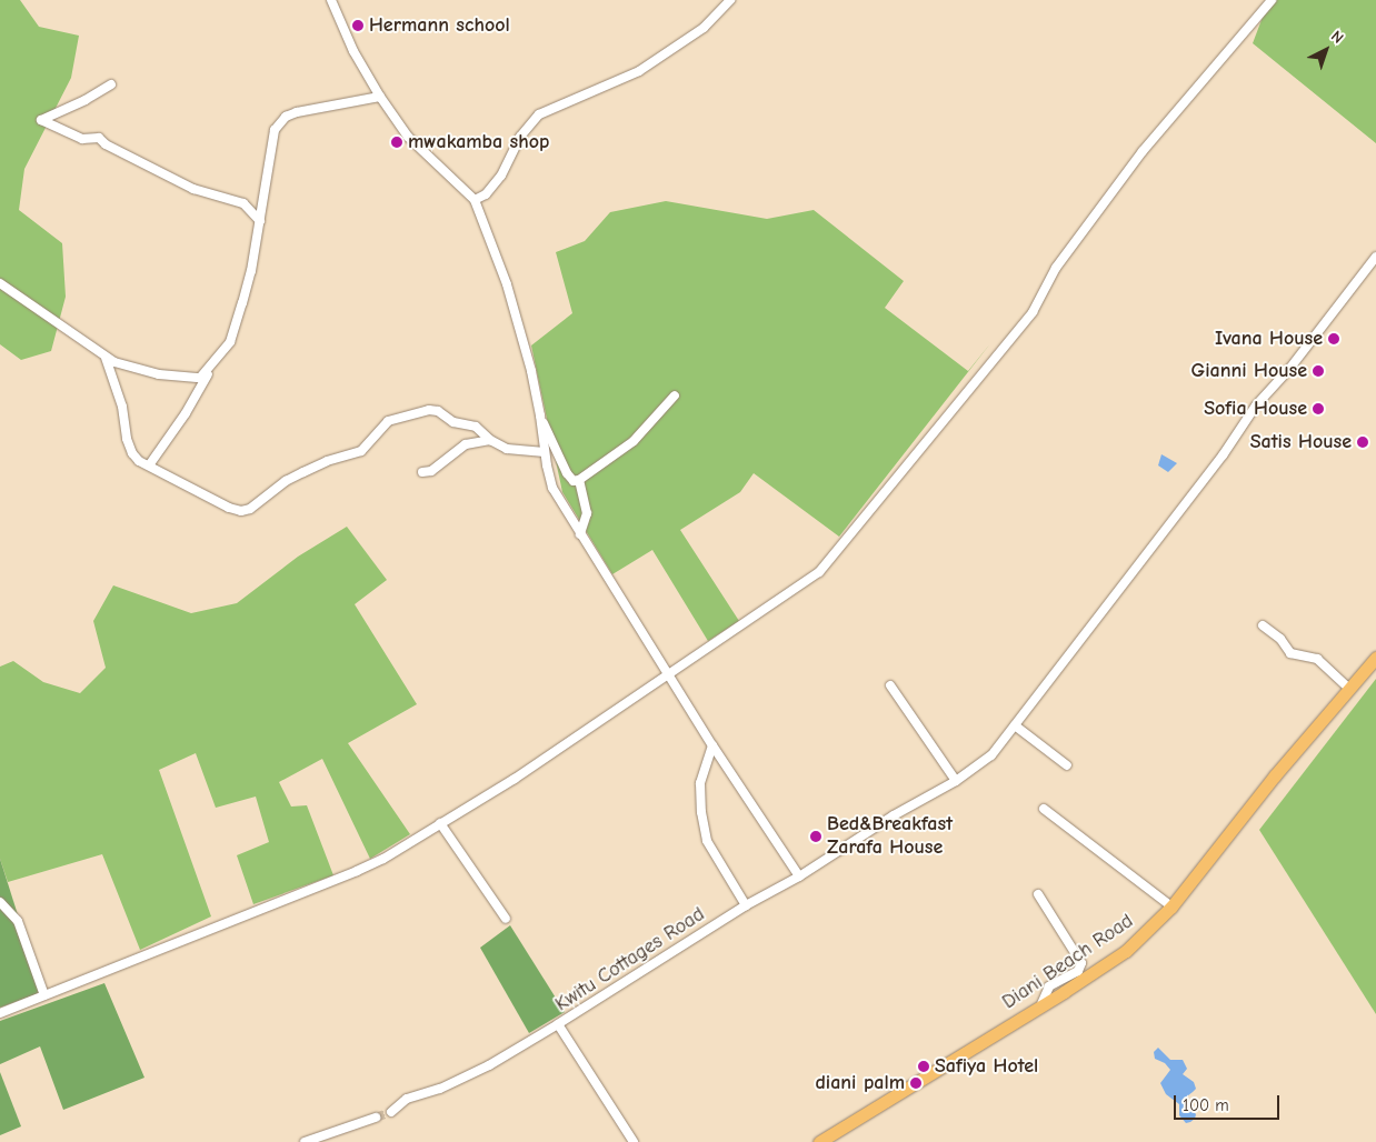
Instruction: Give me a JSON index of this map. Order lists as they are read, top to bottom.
{
  "streets": {
    "main road": ["Diani Beach Road"],
    "street": ["Kwitu Cottages Road"]
  },
  "places": [
    "Hermann school",
    "mwakamba shop",
    "Ivana House",
    "Gianni House",
    "Sofia House",
    "Satis House",
    "Bed&Breakfast Zarafa House",
    "Safiya Hotel",
    "diani palm"
  ],
  "scale_bar": "100 m",
  "north": "top right"
}
